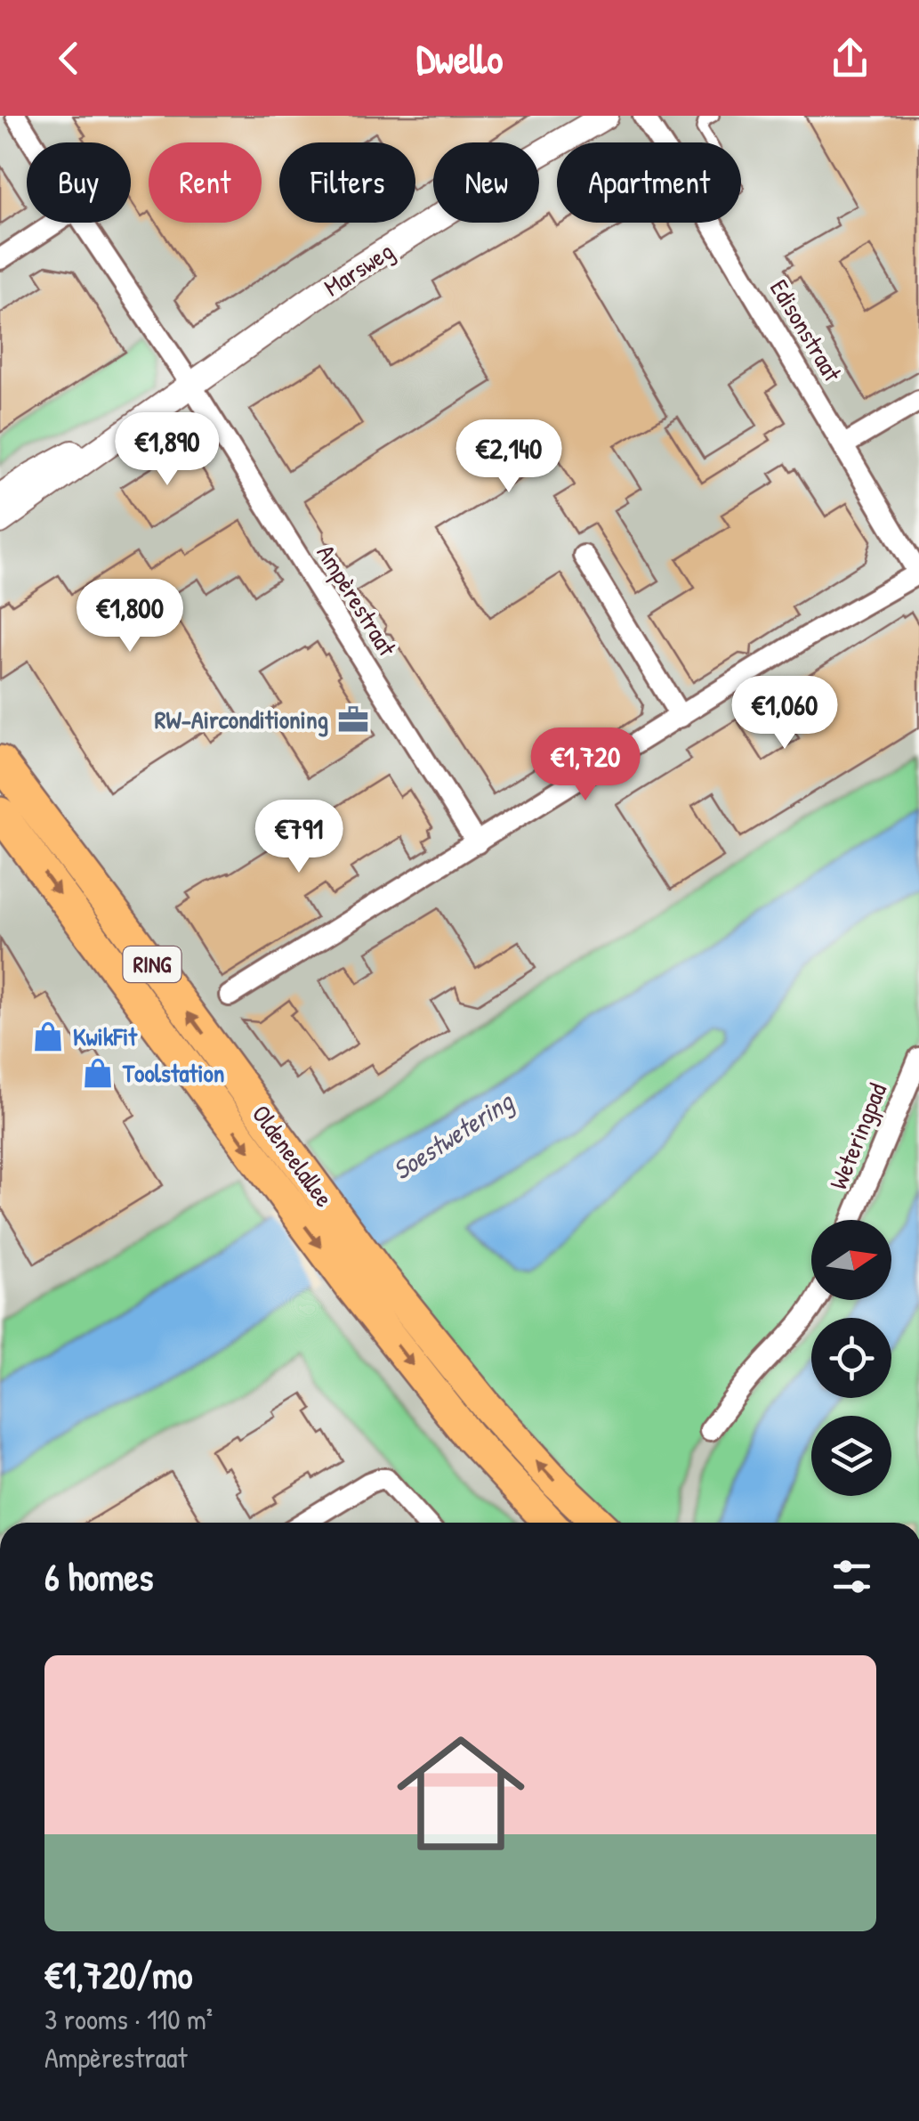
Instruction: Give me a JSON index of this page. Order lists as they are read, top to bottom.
{
  "streets": {
    "main road": ["RING", "Oldeneelallee"],
    "street": [
      "Marsweg",
      "Edisonstraat",
      "Ampèrestraat",
      "Weteringpad"
    ]
  },
  "crossings": [
    ["Marsweg", "Ampèrestraat"]
  ],
  "water": ["Soestwetering"],
  "places": {
    "office": ["RW-Airconditioning"],
    "shop": ["KwikFit", "Toolstation"]
  },
  "north": "right",
  "page": {
    "header": "Dwello",
    "chip": [
      "Buy",
      "Rent",
      "Filters",
      "New",
      "Apartment"
    ],
    "price": [
      "€1,890",
      "€2,140",
      "€1,800",
      "€1,060",
      "€1,720",
      "€791"
    ],
    "heading": "6 homes",
    "list": [
      {
        "name": "€1,720/mo",
        "note": "3 rooms · 110 m² · Ampèrestraat"
      }
    ]
  }
}
